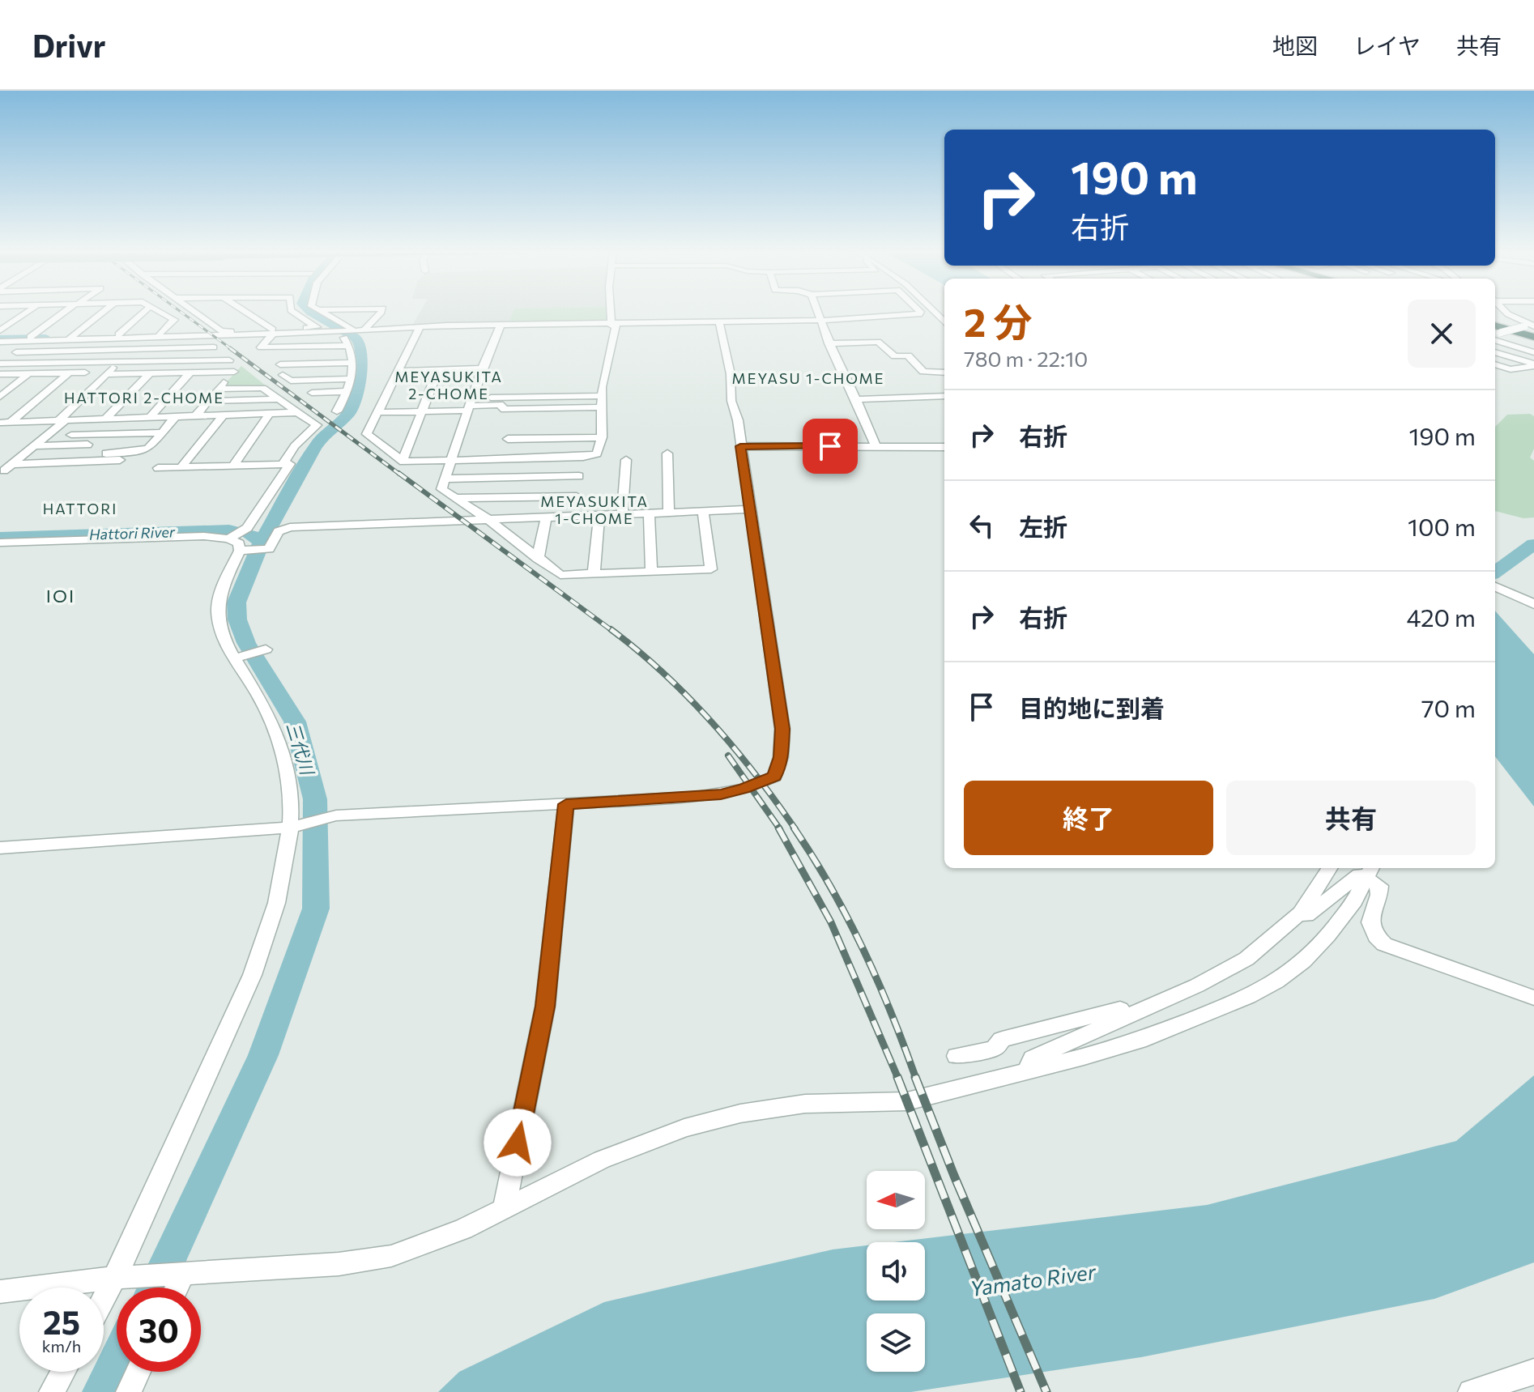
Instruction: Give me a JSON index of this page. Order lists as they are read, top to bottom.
{
  "districts": [
    "MEYASUKITA 2-CHOME",
    "MEYASU 1-CHOME",
    "HATTORI 2-CHOME",
    "MEYASUKITA 1-CHOME",
    "HATTORI",
    "IOI"
  ],
  "water": ["Hattori River", "三代川", "Yamato River"],
  "north": "left",
  "page": {
    "header": "Drivr",
    "nav": ["地図", "レイヤ", "共有"],
    "turn": ["190 m", "右折"],
    "heading": ["2 分", "780 m · 22:10"],
    "list": [
      {
        "name": "右折",
        "value": "190 m"
      },
      {
        "name": "左折",
        "value": "100 m"
      },
      {
        "name": "右折",
        "value": "420 m"
      },
      {
        "name": "目的地に到着",
        "value": "70 m"
      }
    ],
    "buttons": ["終了", "共有"],
    "speed": "25 km/h",
    "limit": "30"
  }
}
